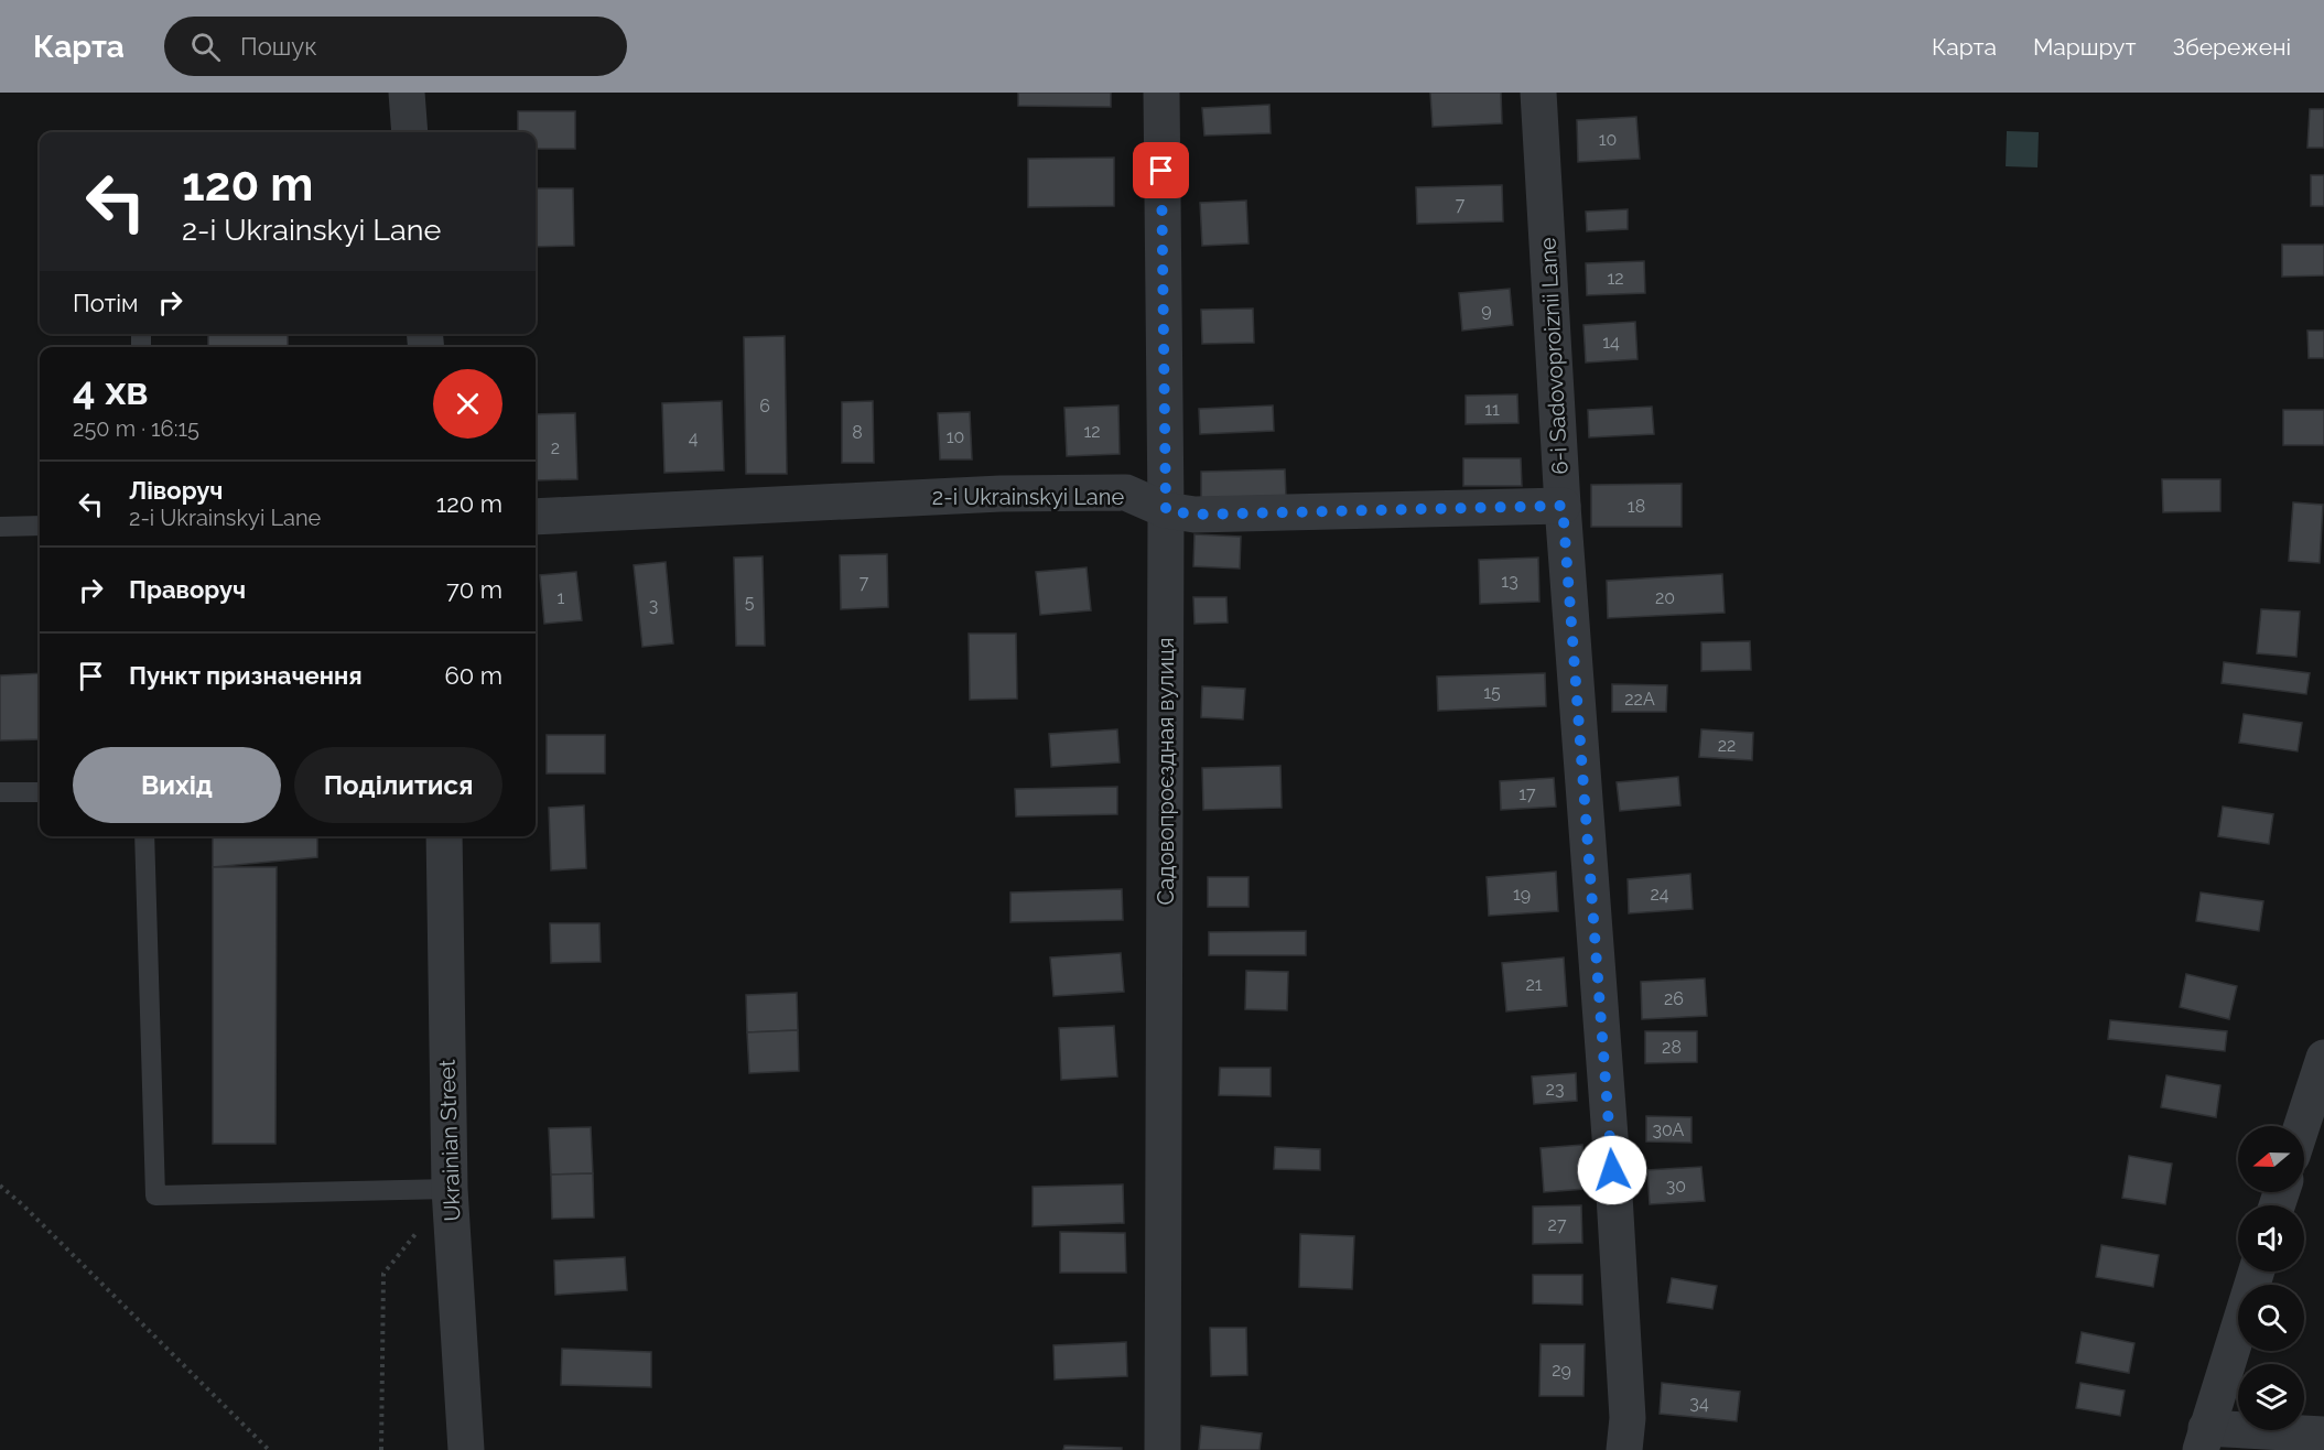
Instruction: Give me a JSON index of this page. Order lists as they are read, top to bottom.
{
  "streets": {
    "street": [
      "6-i Sadovoproiznii Lane",
      "2-i Ukrainskyi Lane",
      "Садовопроєздная вулиця",
      "Ukrainian Street"
    ]
  },
  "crossings": [
    ["6-i Sadovoproiznii Lane", "2-i Ukrainskyi Lane"],
    ["2-i Ukrainskyi Lane", "Садовопроєздная вулиця"]
  ],
  "house_numbers": [
    "10",
    "7",
    "12",
    "9",
    "14",
    "6",
    "11",
    "12",
    "8",
    "10",
    "4",
    "2",
    "18",
    "13",
    "7",
    "1",
    "20",
    "5",
    "3",
    "15",
    "22А",
    "22",
    "17",
    "19",
    "24",
    "21",
    "26",
    "28",
    "23",
    "30А",
    "30",
    "27",
    "29",
    "34"
  ],
  "north": "left",
  "page": {
    "header": "Карта",
    "search": "Пошук",
    "nav": ["Карта", "Маршрут", "Збережені"],
    "turn": ["120 m", "2-i Ukrainskyi Lane"],
    "then": "Потім",
    "heading": ["4 хв", "250 m · 16:15"],
    "list": [
      {
        "name": "Ліворуч",
        "note": "2-i Ukrainskyi Lane",
        "value": "120 m"
      },
      {
        "name": "Праворуч",
        "value": "70 m"
      },
      {
        "name": "Пункт призначення",
        "value": "60 m"
      }
    ],
    "buttons": ["Вихід", "Поділитися"]
  }
}
